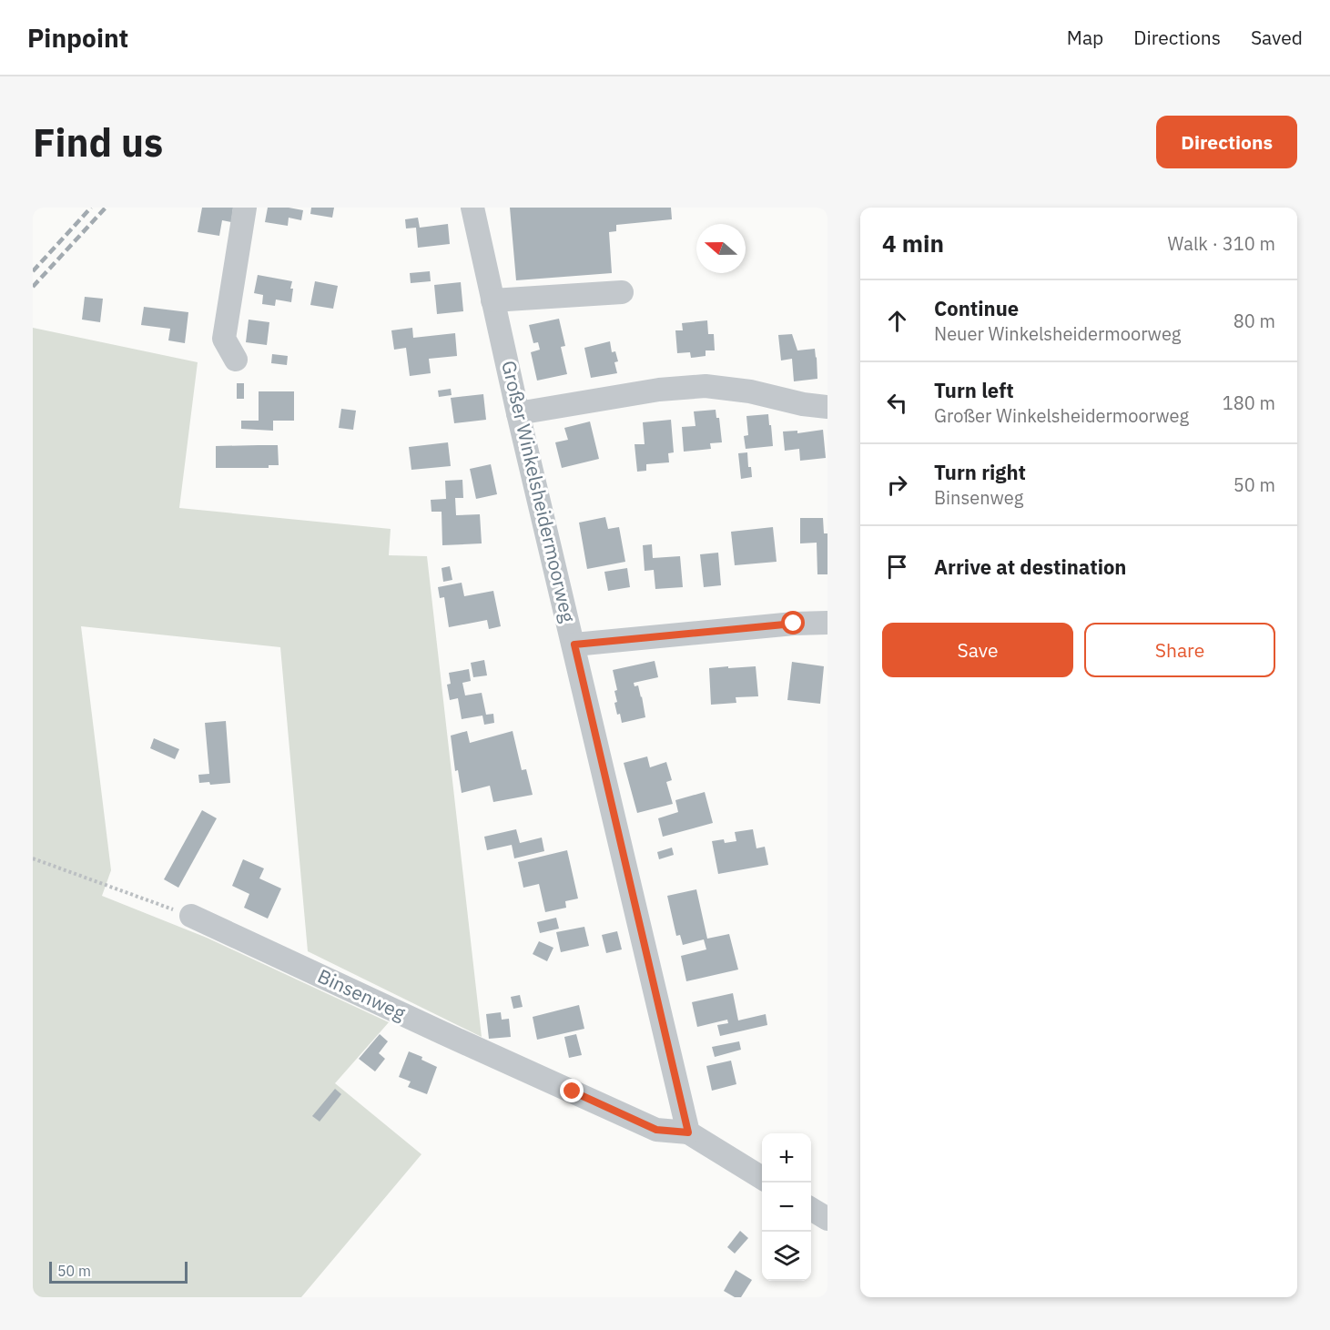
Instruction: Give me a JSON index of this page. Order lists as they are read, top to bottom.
{
  "streets": {
    "street": ["Großer Winkelsheidermoorweg", "Binsenweg"]
  },
  "crossings": [
    ["Großer Winkelsheidermoorweg", "Binsenweg"]
  ],
  "scale_bar": "50 m",
  "north": "left",
  "page": {
    "header": "Pinpoint",
    "nav": ["Map", "Directions", "Saved"],
    "buttons": [
      "Directions",
      ["Save", "Share"]
    ],
    "title": "Find us",
    "heading": ["4 min", "Walk · 310 m"],
    "list": [
      ["Continue", "Neuer Winkelsheidermoorweg", "80 m"],
      ["Turn left", "Großer Winkelsheidermoorweg", "180 m"],
      ["Turn right", "Binsenweg", "50 m"],
      "Arrive at destination"
    ],
    "map_buttons": ["+", "−"],
    "scale": "50 m"
  }
}
